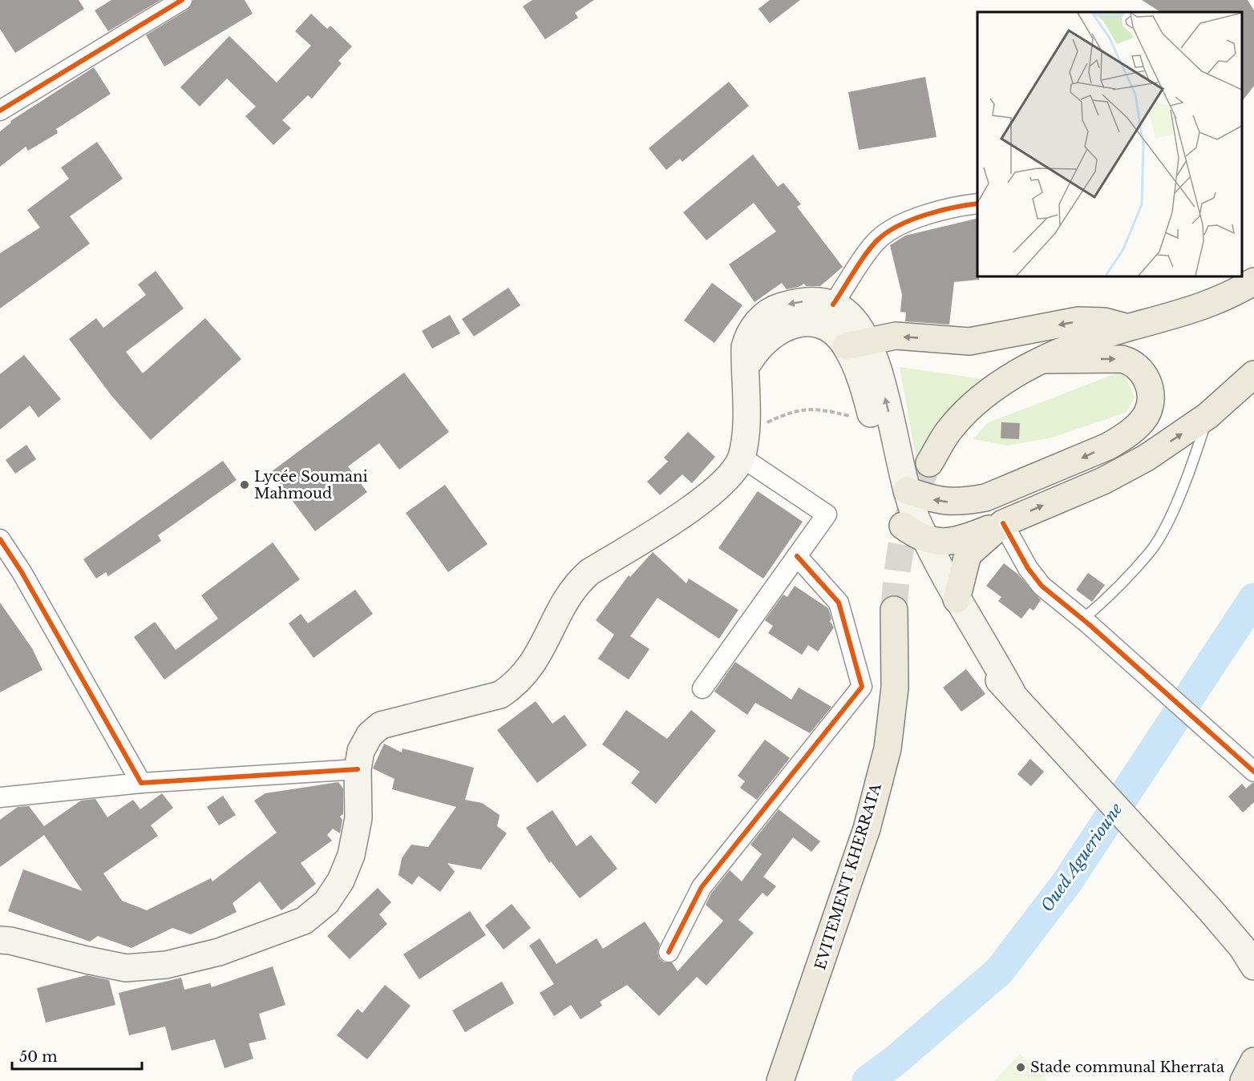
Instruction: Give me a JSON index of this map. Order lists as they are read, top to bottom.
{
  "streets": {
    "main road": ["EVITEMENT KHERRATA"]
  },
  "water": ["Oued Aguerioune"],
  "places": ["Lycée Soumani Mahmoud", "Stade communal Kherrata"],
  "scale_bar": "50 m"
}
